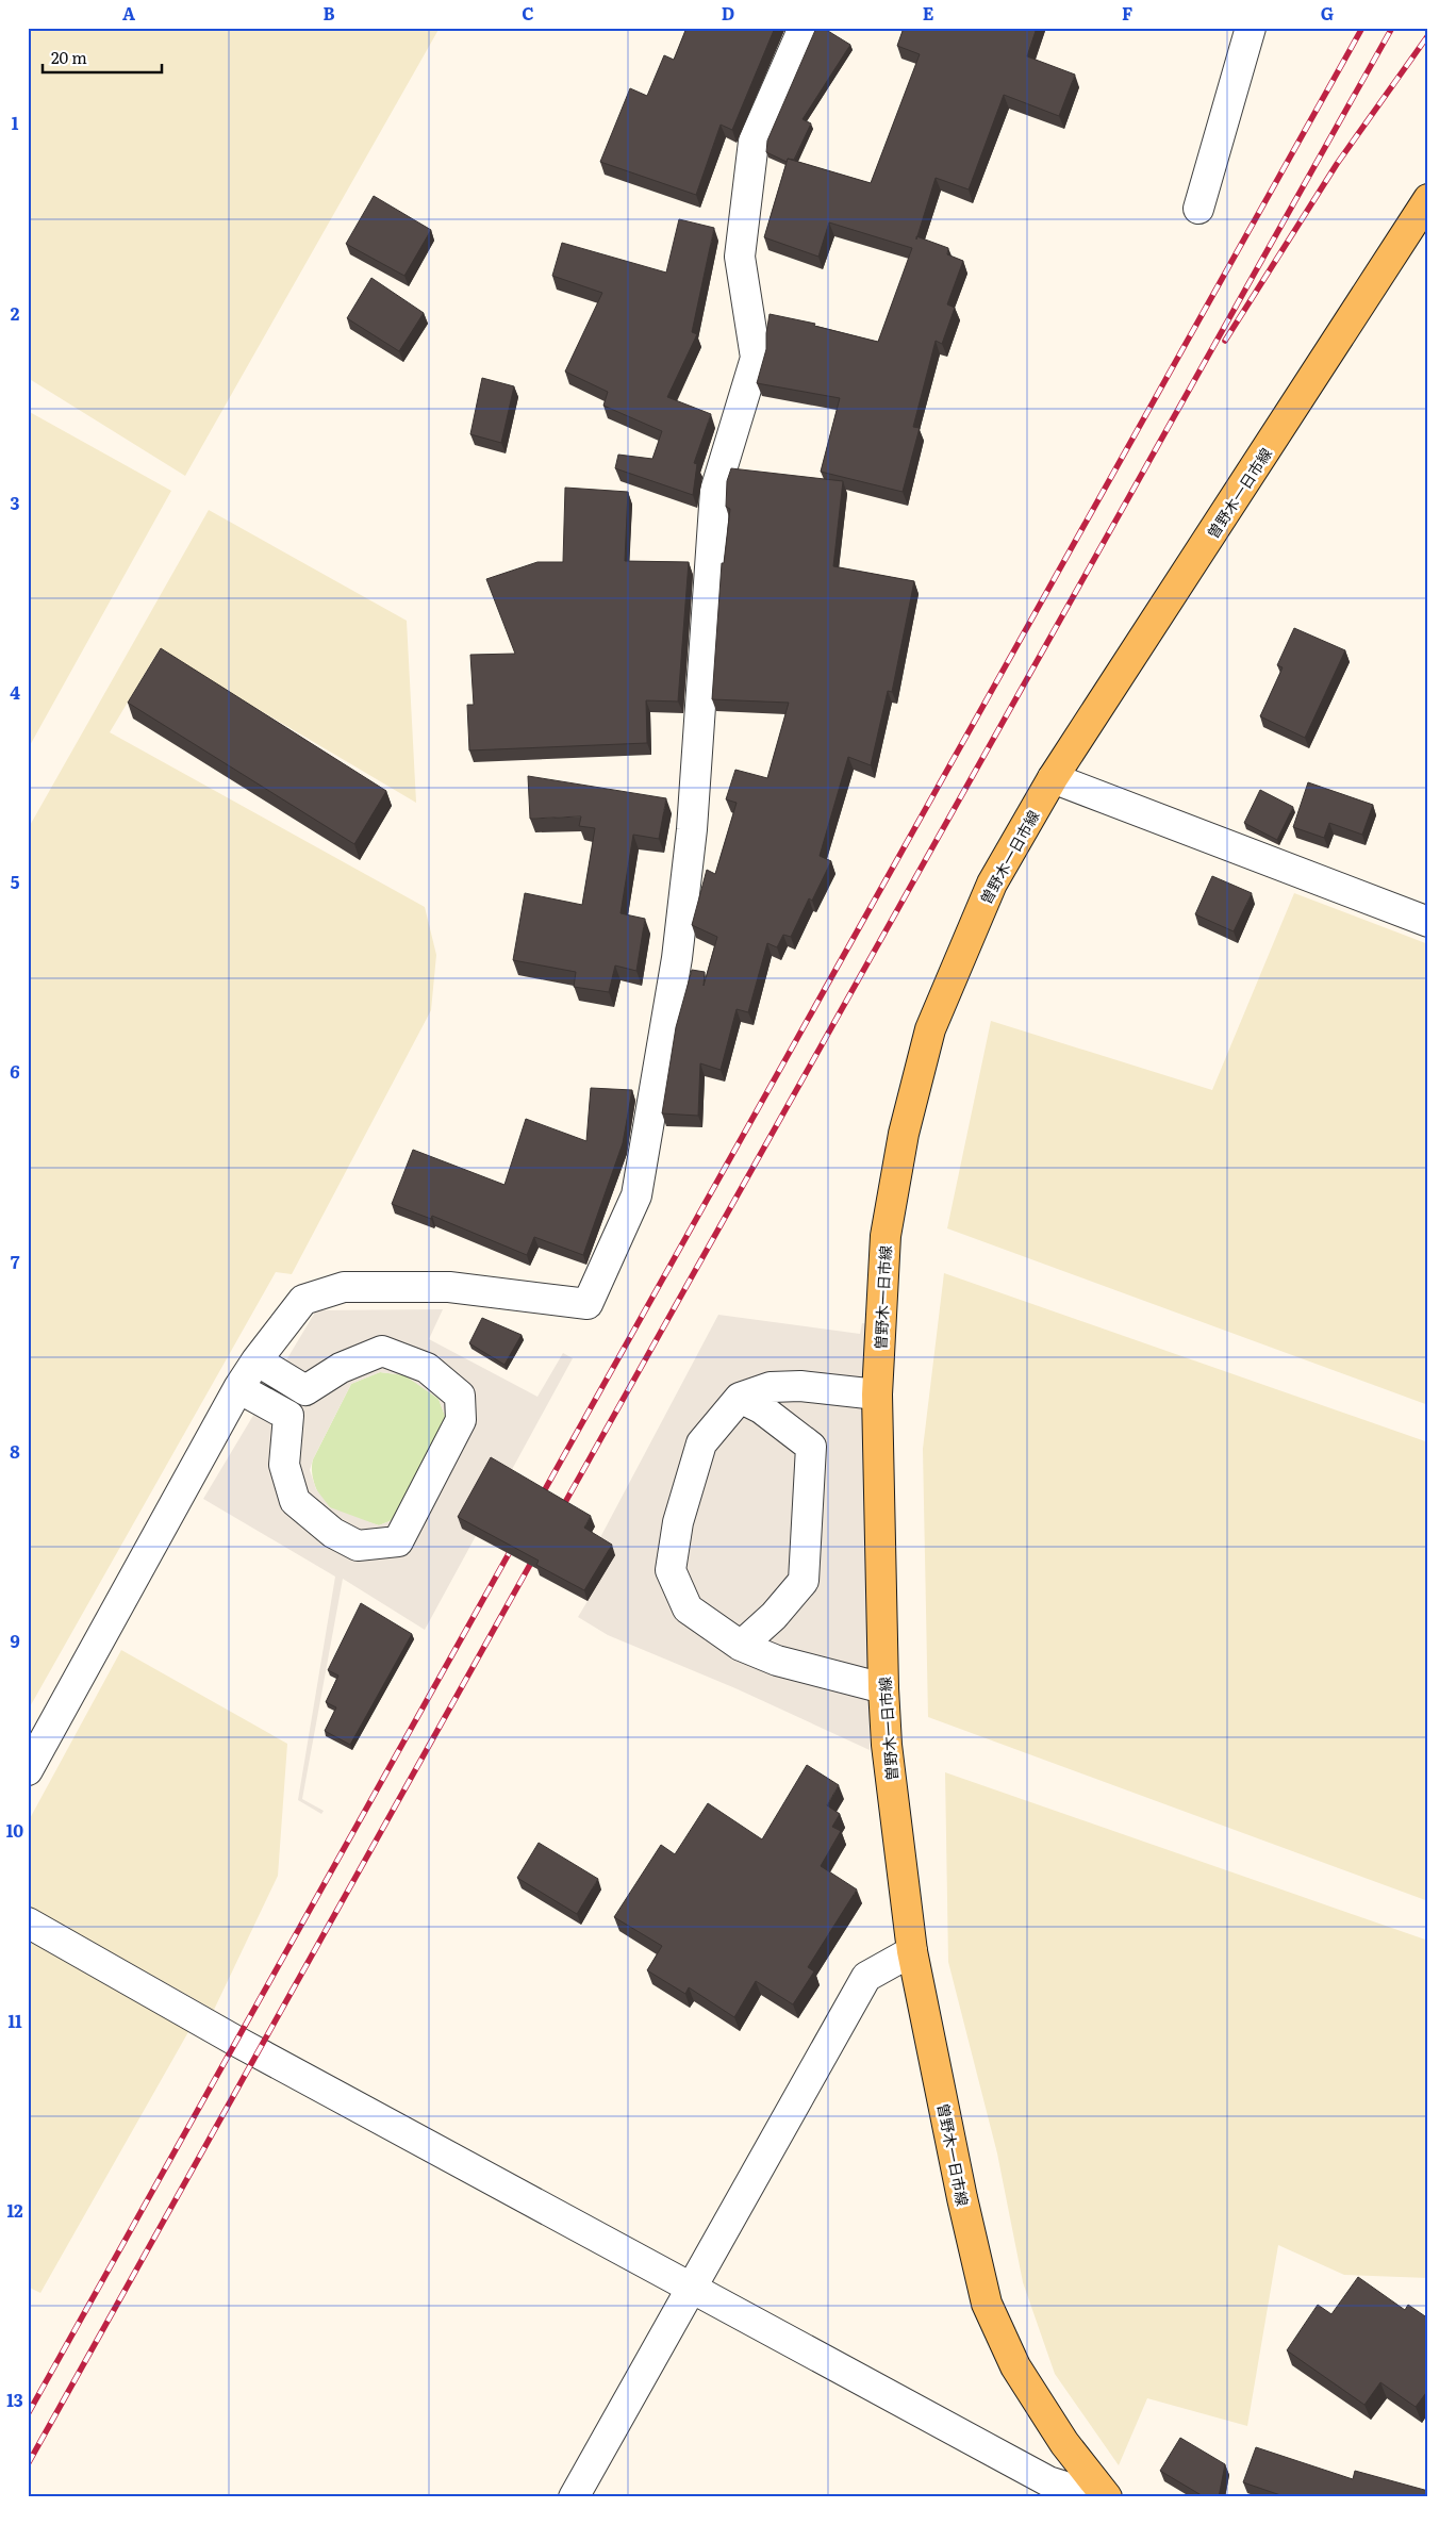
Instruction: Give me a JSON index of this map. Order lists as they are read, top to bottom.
{
  "streets": {
    "main road": ["曽野木一日市線"]
  },
  "scale_bar": "20 m",
  "grid": {
    "columns": [
      "A",
      "B",
      "C",
      "D",
      "E",
      "F",
      "G"
    ],
    "rows": [
      "1",
      "2",
      "3",
      "4",
      "5",
      "6",
      "7",
      "8",
      "9",
      "10",
      "11",
      "12",
      "13"
    ]
  }
}
